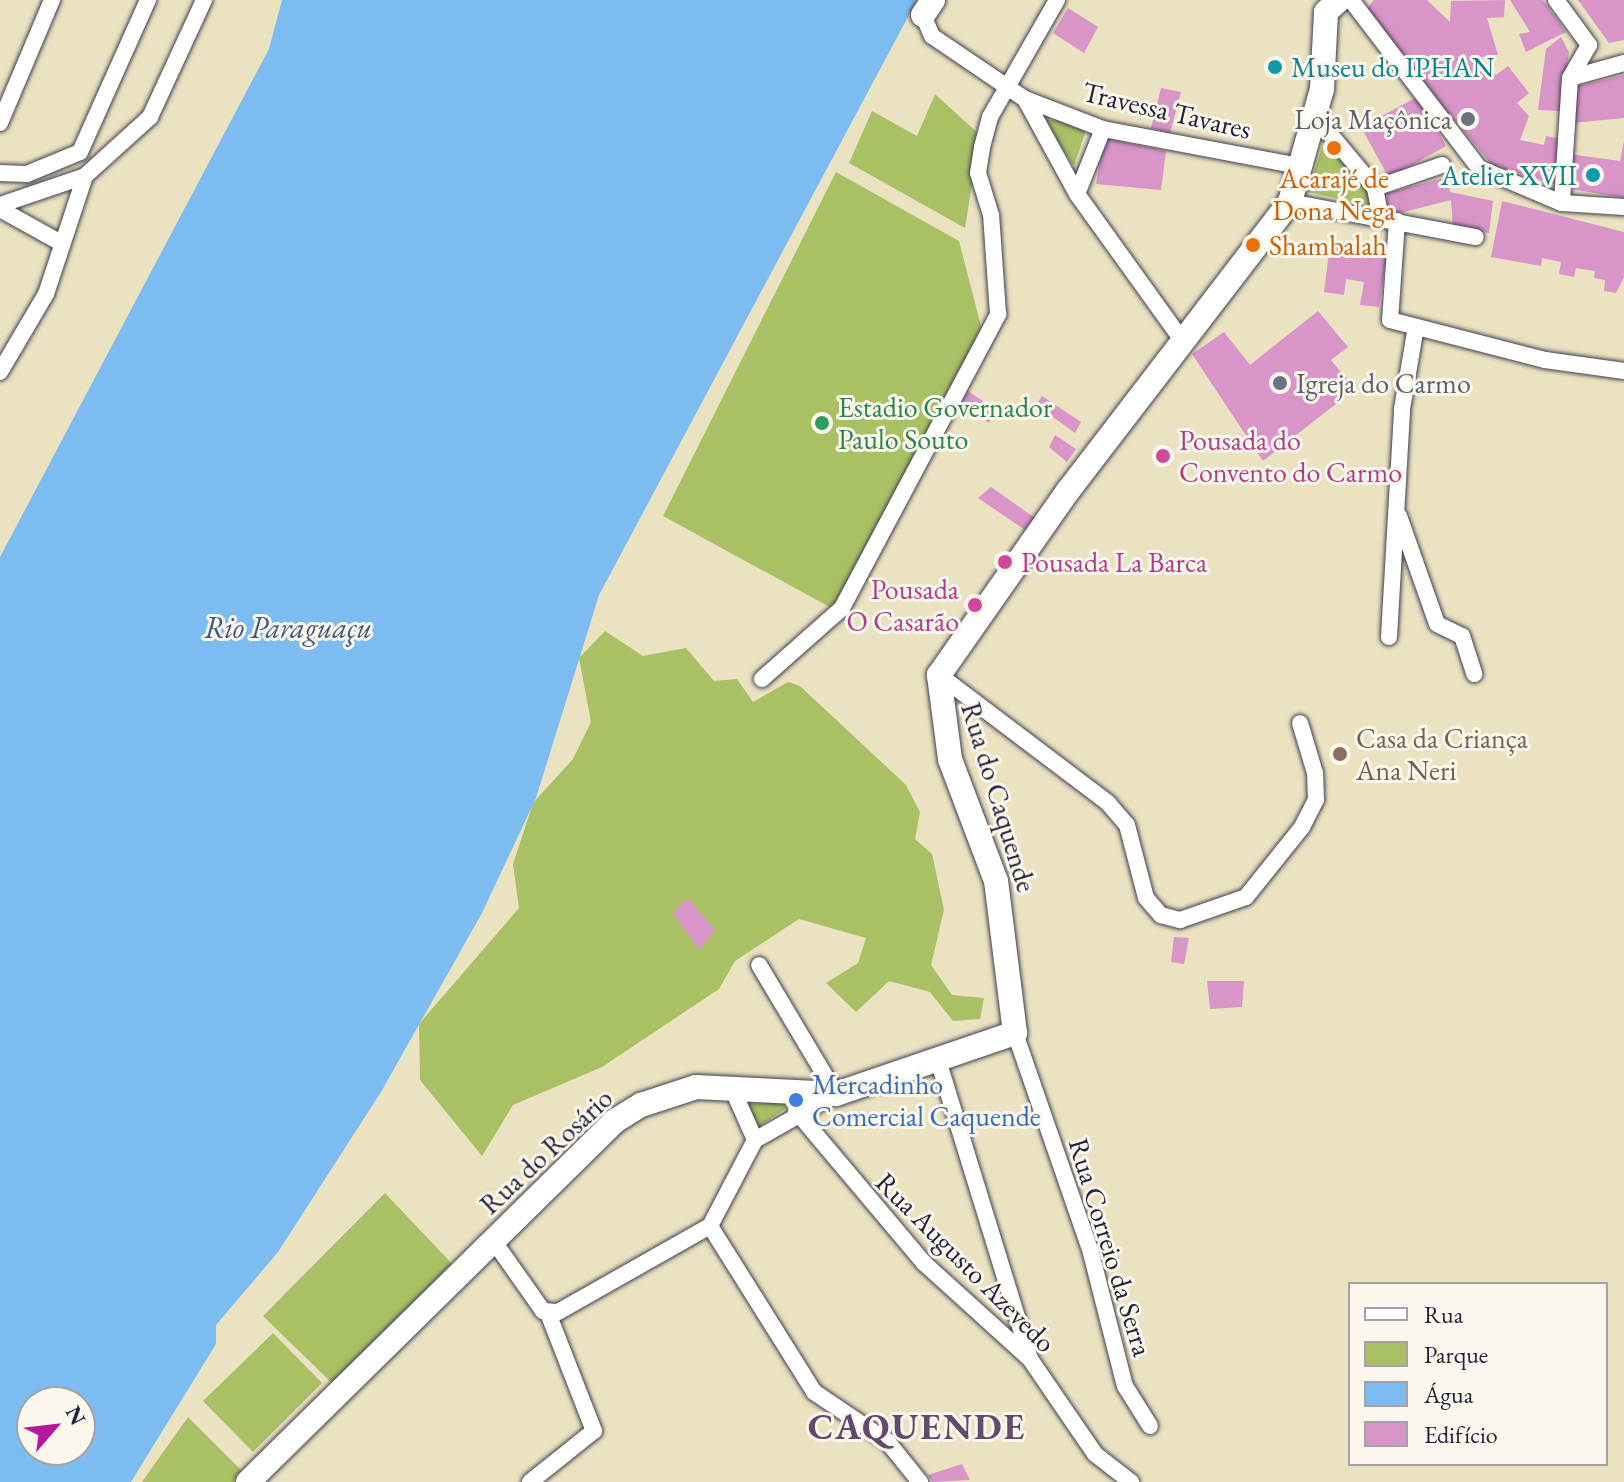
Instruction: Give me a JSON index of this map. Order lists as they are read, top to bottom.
{
  "streets": {
    "street": [
      "Travessa Tavares",
      "Rua do Caquende",
      "Rua do Rosário",
      "Rua Correio da Serra",
      "Rua Augusto Azevedo"
    ]
  },
  "crossings": [
    ["Rua do Caquende", "Rua Correio da Serra"]
  ],
  "districts": ["CAQUENDE"],
  "water": ["Rio Paraguaçu"],
  "places": [
    "Museu do IPHAN",
    "Loja Maçônica",
    "Acarajé de Dona Nega",
    "Atelier XVII",
    "Shambalah",
    "Igreja do Carmo",
    "Estadio Governador Paulo Souto",
    "Pousada do Convento do Carmo",
    "Pousada La Barca",
    "Pousada O Casarão",
    "Casa da Criança Ana Neri",
    "Mercadinho Comercial Caquende"
  ],
  "legend": [
    "Rua",
    "Parque",
    "Água",
    "Edifício"
  ],
  "north": "top right"
}
